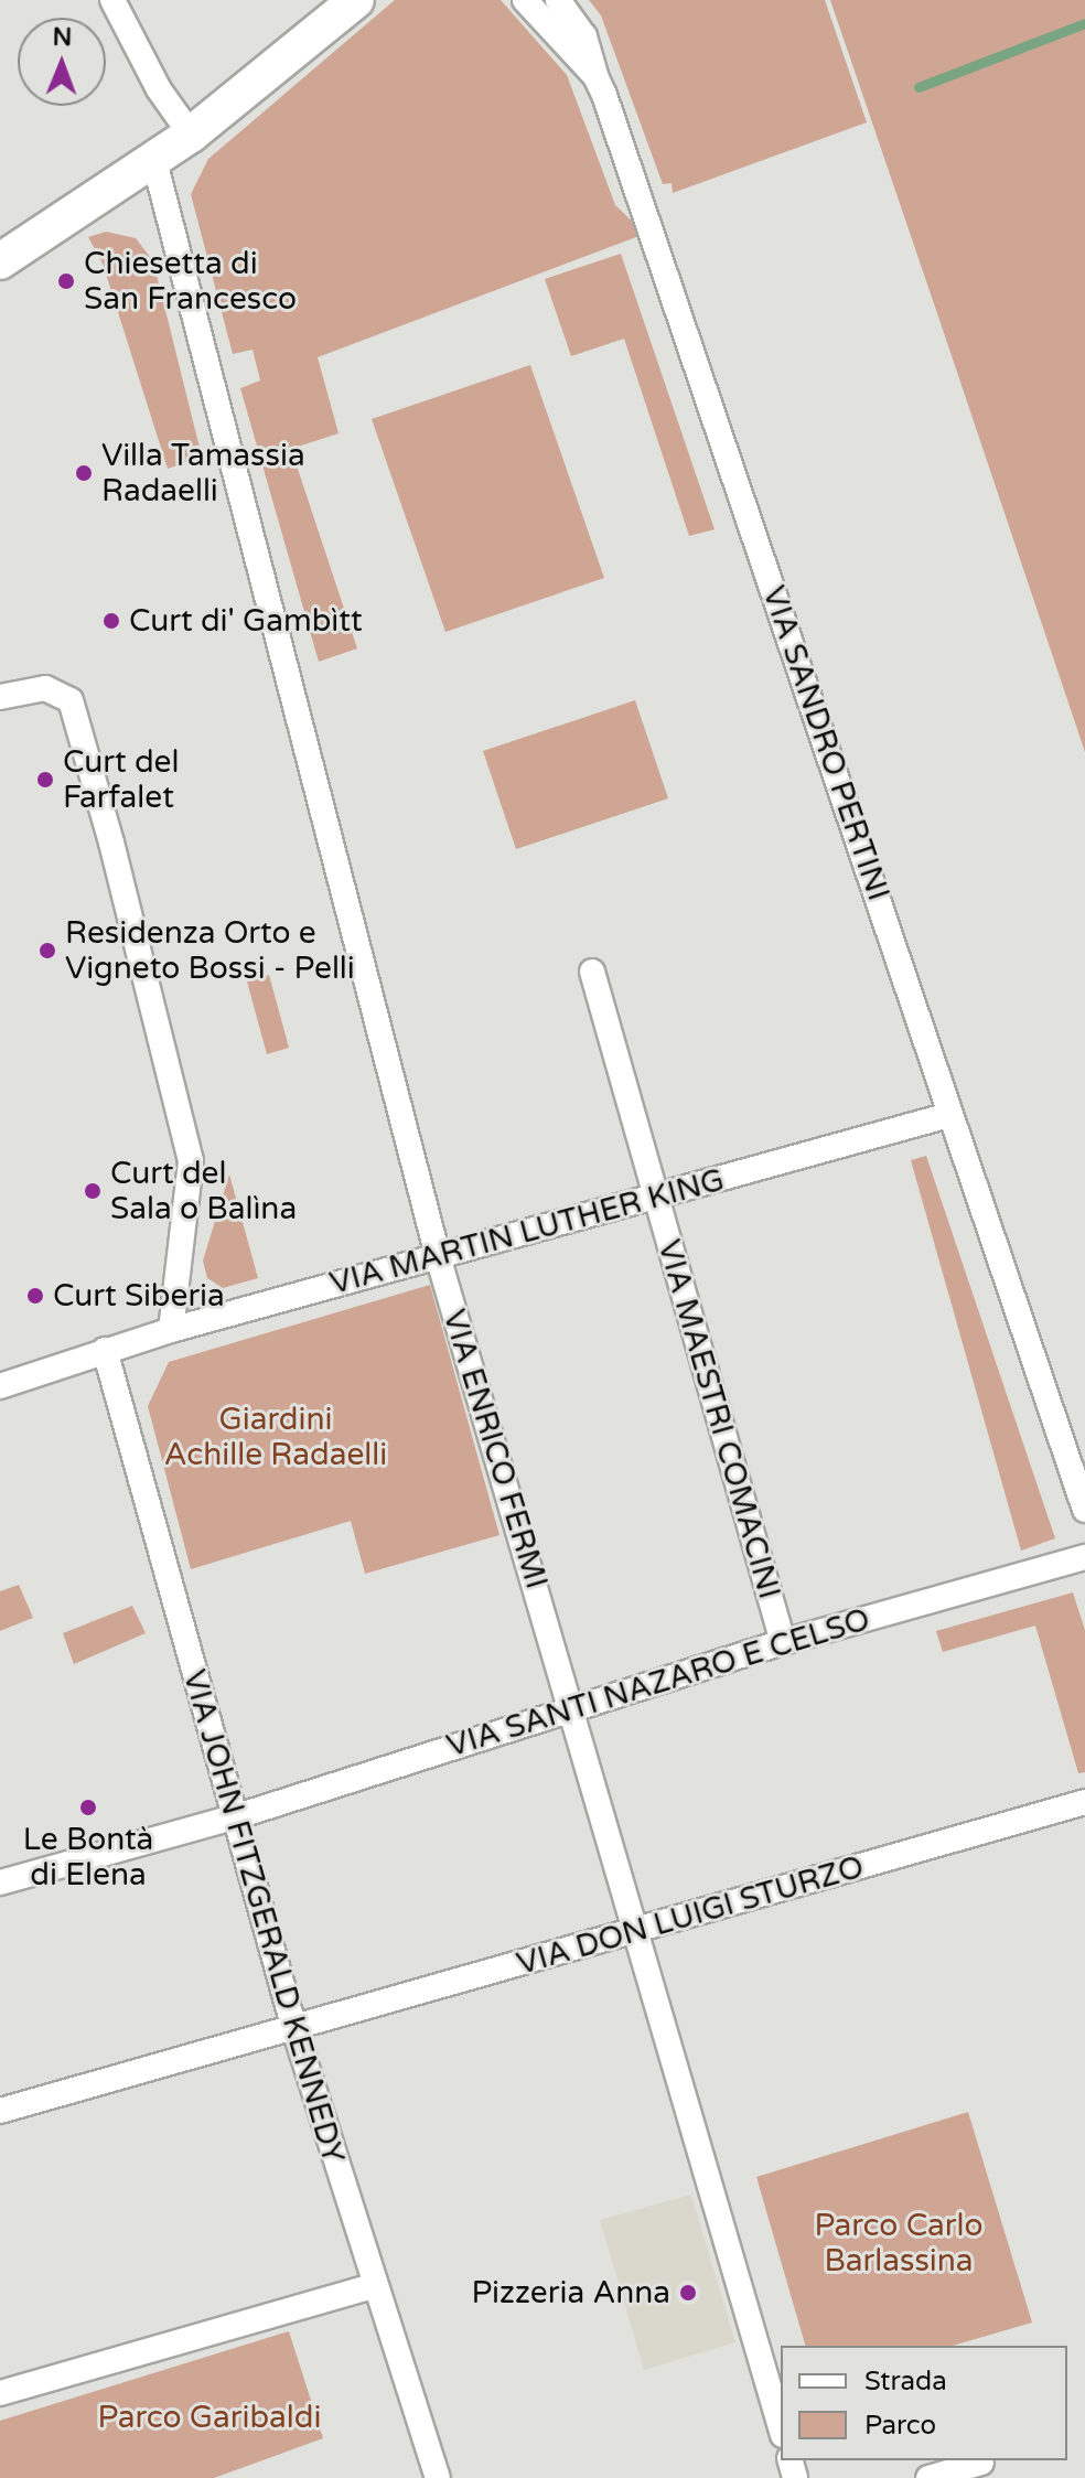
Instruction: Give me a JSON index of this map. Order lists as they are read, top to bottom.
{
  "streets": {
    "street": [
      "VIA SANDRO PERTINI",
      "VIA MARTIN LUTHER KING",
      "VIA MAESTRI COMACINI",
      "VIA ENRICO FERMI",
      "VIA SANTI NAZARO E CELSO",
      "VIA DON LUIGI STURZO",
      "VIA JOHN FITZGERALD KENNEDY"
    ]
  },
  "crossings": [
    ["VIA SANDRO PERTINI", "VIA MARTIN LUTHER KING"],
    ["VIA MARTIN LUTHER KING", "VIA MAESTRI COMACINI"],
    ["VIA MARTIN LUTHER KING", "VIA ENRICO FERMI"],
    ["VIA MARTIN LUTHER KING", "VIA JOHN FITZGERALD KENNEDY"],
    ["VIA MAESTRI COMACINI", "VIA SANTI NAZARO E CELSO"],
    ["VIA ENRICO FERMI", "VIA SANTI NAZARO E CELSO"],
    ["VIA ENRICO FERMI", "VIA DON LUIGI STURZO"],
    ["VIA SANTI NAZARO E CELSO", "VIA JOHN FITZGERALD KENNEDY"],
    ["VIA DON LUIGI STURZO", "VIA JOHN FITZGERALD KENNEDY"]
  ],
  "parks": ["Giardini Achille Radaelli", "Parco Carlo Barlassina", "Parco Garibaldi"],
  "places": [
    "Chiesetta di San Francesco",
    "Villa Tamassia Radaelli",
    "Curt di' Gambìtt",
    "Curt del Farfalet",
    "Residenza Orto e Vigneto Bossi - Pelli",
    "Curt del Sala o Balìna",
    "Curt Siberia",
    "Le Bontà di Elena",
    "Pizzeria Anna"
  ],
  "legend": ["Strada", "Parco"],
  "north": "top"
}
